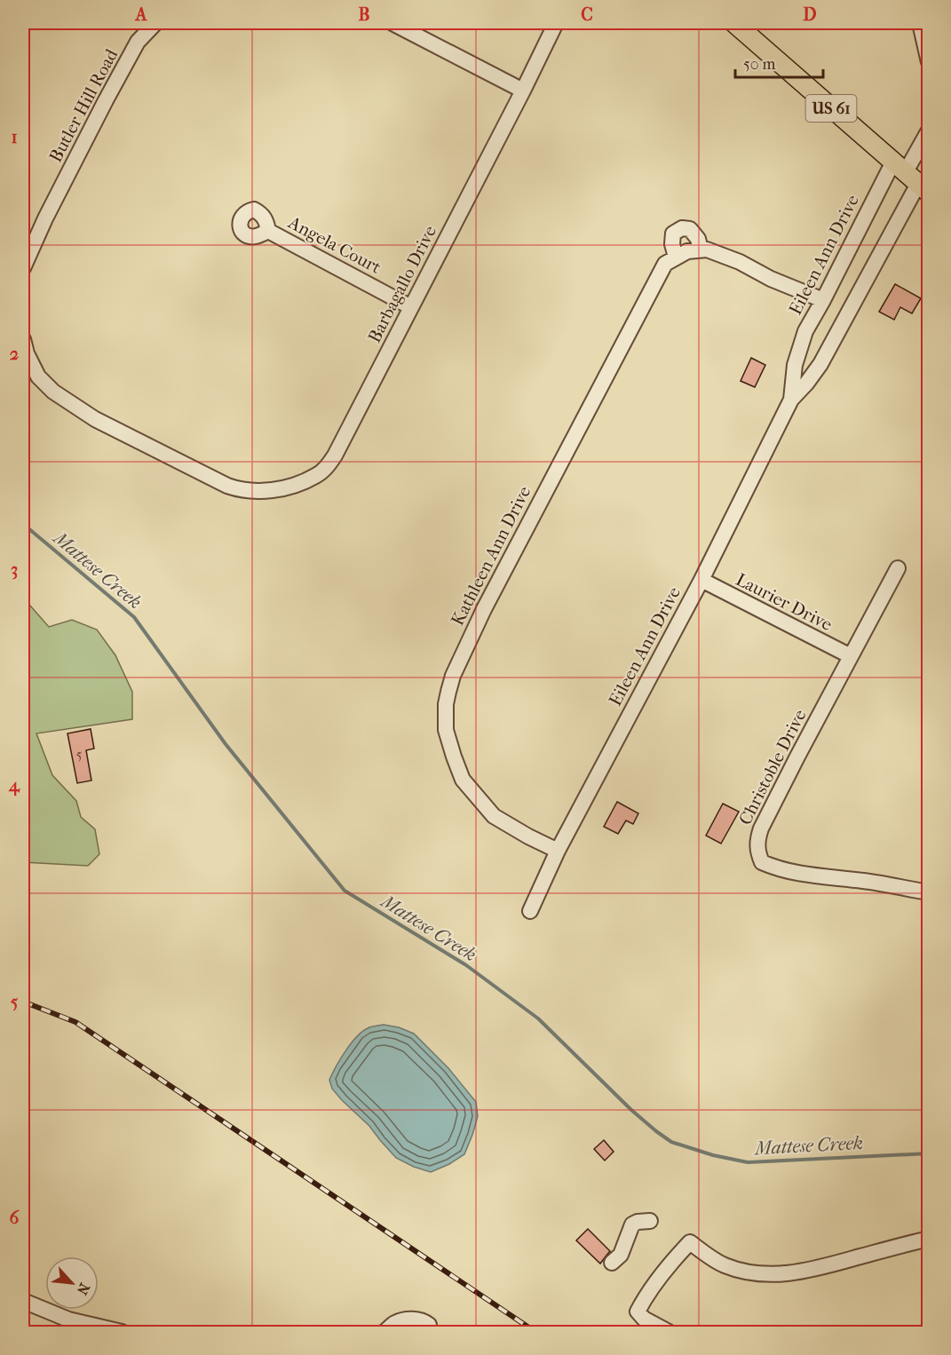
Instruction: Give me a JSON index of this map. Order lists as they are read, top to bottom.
{
  "streets": {
    "main road": ["US 61"],
    "street": [
      "Butler Hill Road",
      "Angela Court",
      "Eileen Ann Drive",
      "Barbagallo Drive",
      "Kathleen Ann Drive",
      "Laurier Drive",
      "Christoble Drive"
    ]
  },
  "crossings": [
    ["US 61", "Eileen Ann Drive"],
    ["Angela Court", "Barbagallo Drive"],
    ["Eileen Ann Drive", "Kathleen Ann Drive"],
    ["Eileen Ann Drive", "Laurier Drive"],
    ["Laurier Drive", "Christoble Drive"]
  ],
  "water": ["Mattese Creek"],
  "house_numbers": ["5"],
  "scale_bar": "50 m",
  "north": "bottom right",
  "grid": {
    "columns": [
      "A",
      "B",
      "C",
      "D"
    ],
    "rows": [
      "1",
      "2",
      "3",
      "4",
      "5",
      "6"
    ]
  }
}
